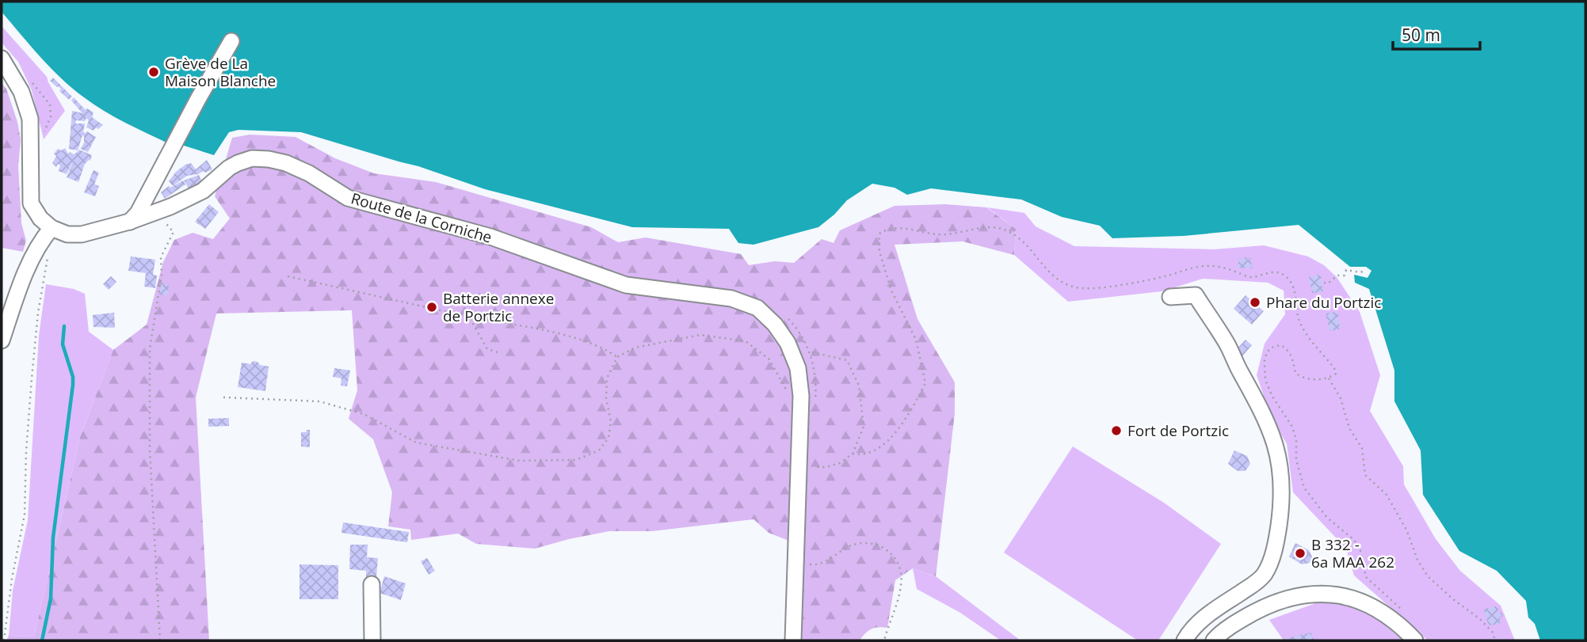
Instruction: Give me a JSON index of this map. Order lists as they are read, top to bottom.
{
  "streets": {
    "street": ["Route de la Corniche"]
  },
  "places": [
    "Grève de La Maison Blanche",
    "Phare du Portzic",
    "Batterie annexe de Portzic",
    "Fort de Portzic",
    "B 332 - 6a MAA 262"
  ],
  "scale_bar": "50 m"
}
